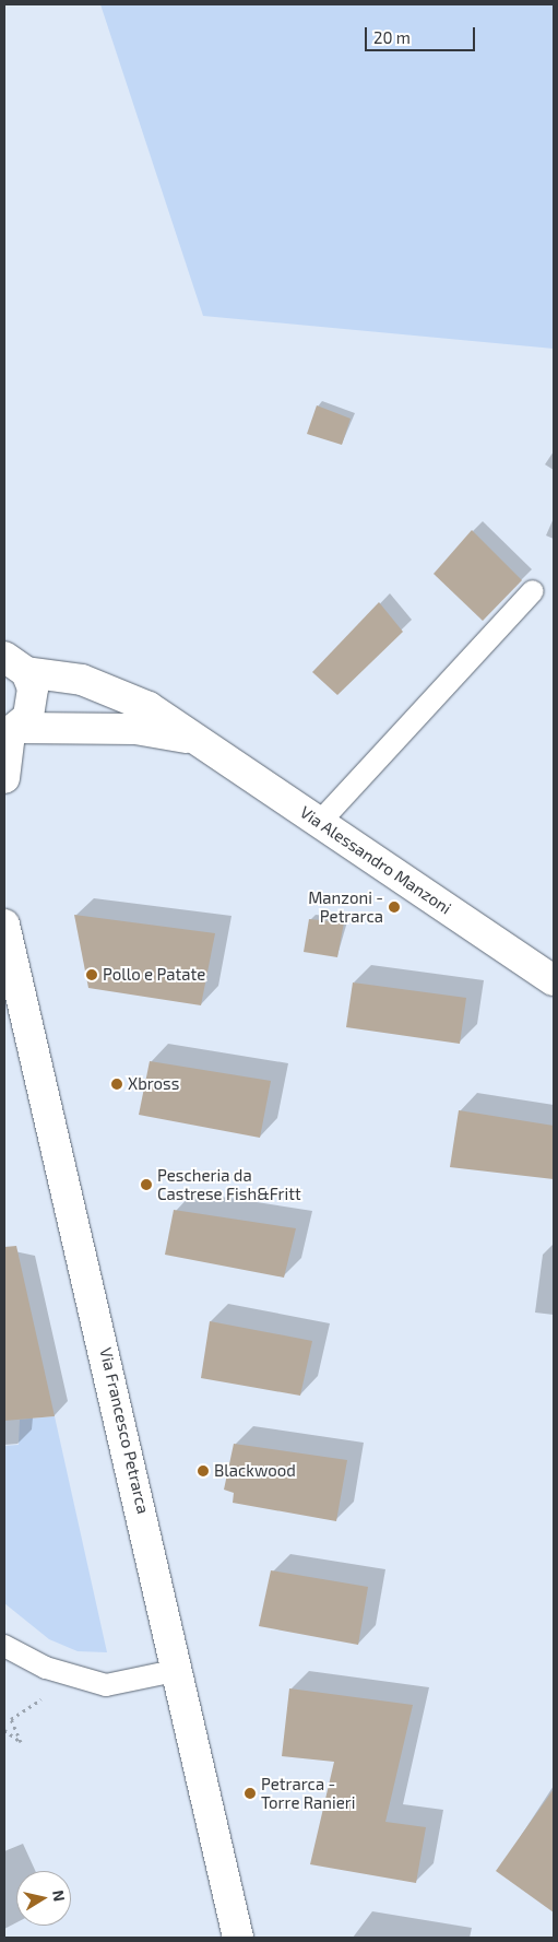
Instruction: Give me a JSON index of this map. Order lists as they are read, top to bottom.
{
  "streets": {
    "street": ["Via Alessandro Manzoni", "Via Francesco Petrarca"]
  },
  "places": [
    "Manzoni - Petrarca",
    "Pollo e Patate",
    "Xbross",
    "Pescheria da Castrese Fish&Fritt",
    "Blackwood",
    "Petrarca - Torre Ranieri"
  ],
  "scale_bar": "20 m",
  "north": "right"
}
